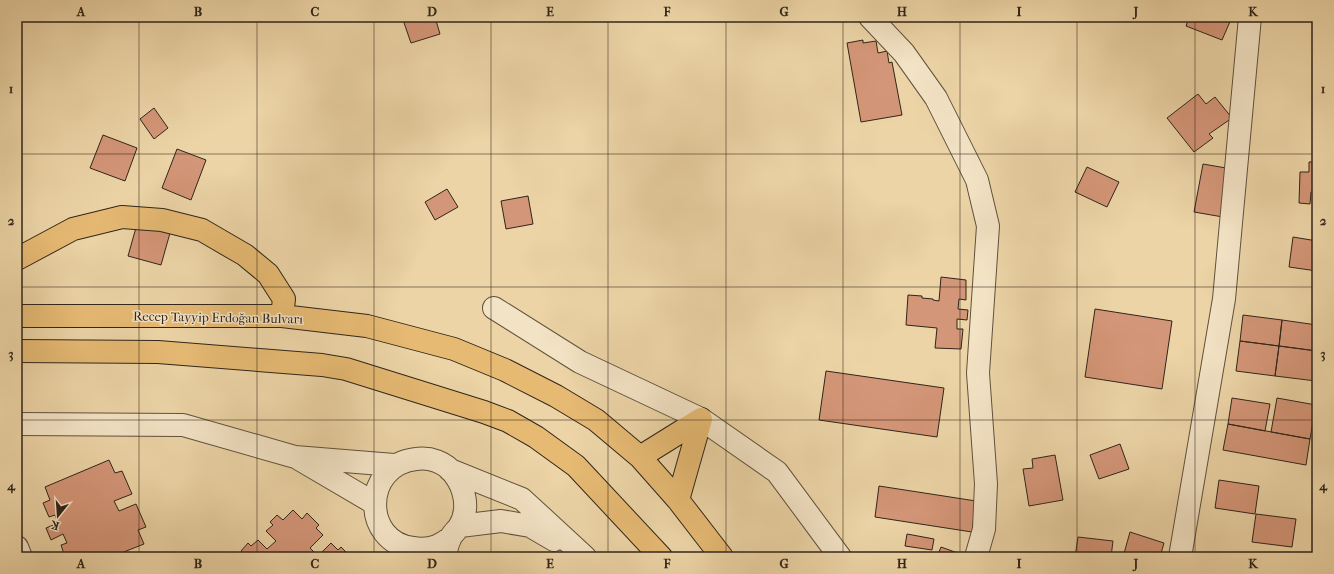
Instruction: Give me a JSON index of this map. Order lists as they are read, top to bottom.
{
  "streets": {
    "main road": ["Recep Tayyip Erdoğan Bulvarı"]
  },
  "north": "bottom",
  "grid": {
    "columns": [
      "A",
      "B",
      "C",
      "D",
      "E",
      "F",
      "G",
      "H",
      "I",
      "J",
      "K"
    ],
    "rows": [
      "1",
      "2",
      "3",
      "4"
    ]
  }
}
